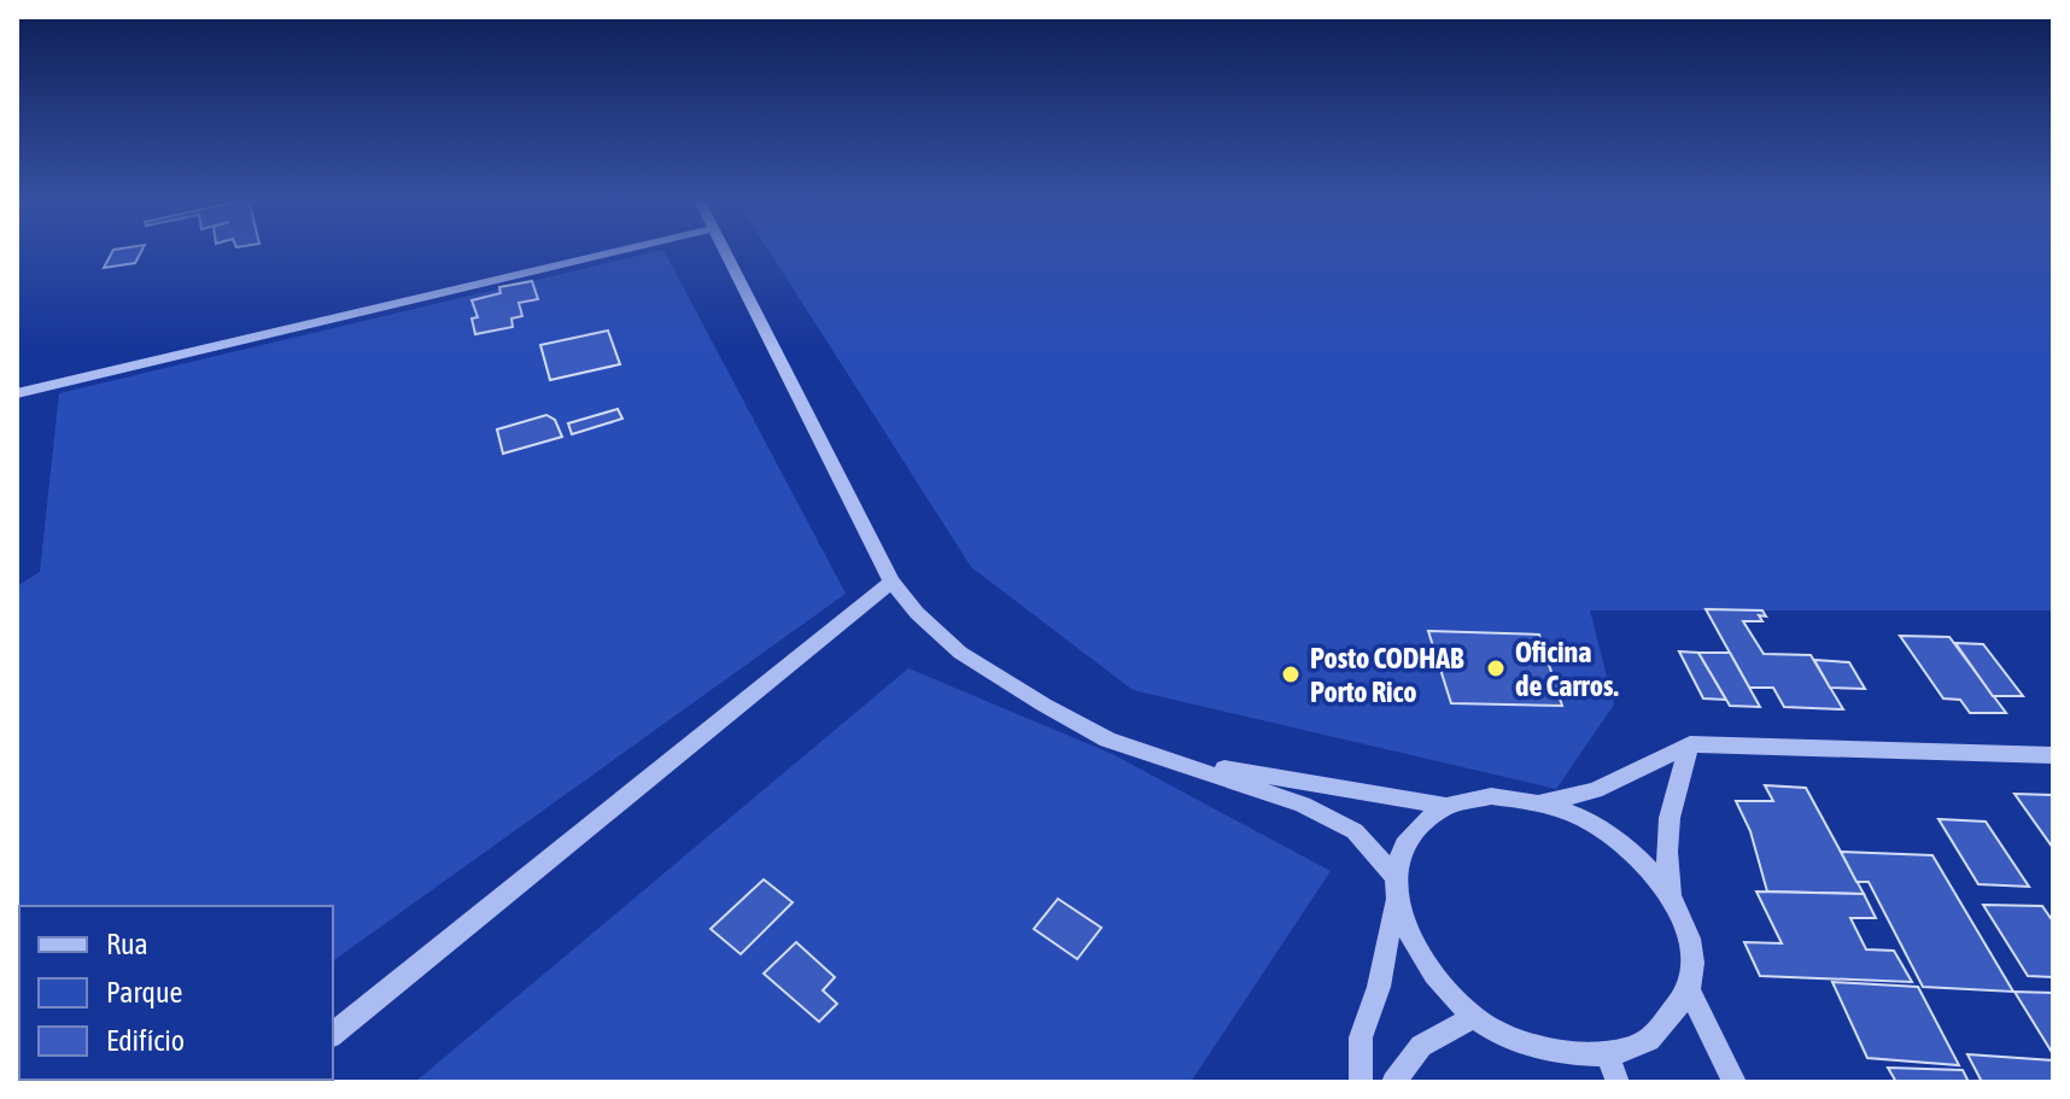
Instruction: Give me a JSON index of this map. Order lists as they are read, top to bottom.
{
  "places": ["Oficina de Carros.", "Posto CODHAB Porto Rico"],
  "legend": ["Rua", "Parque", "Edifício"]
}
